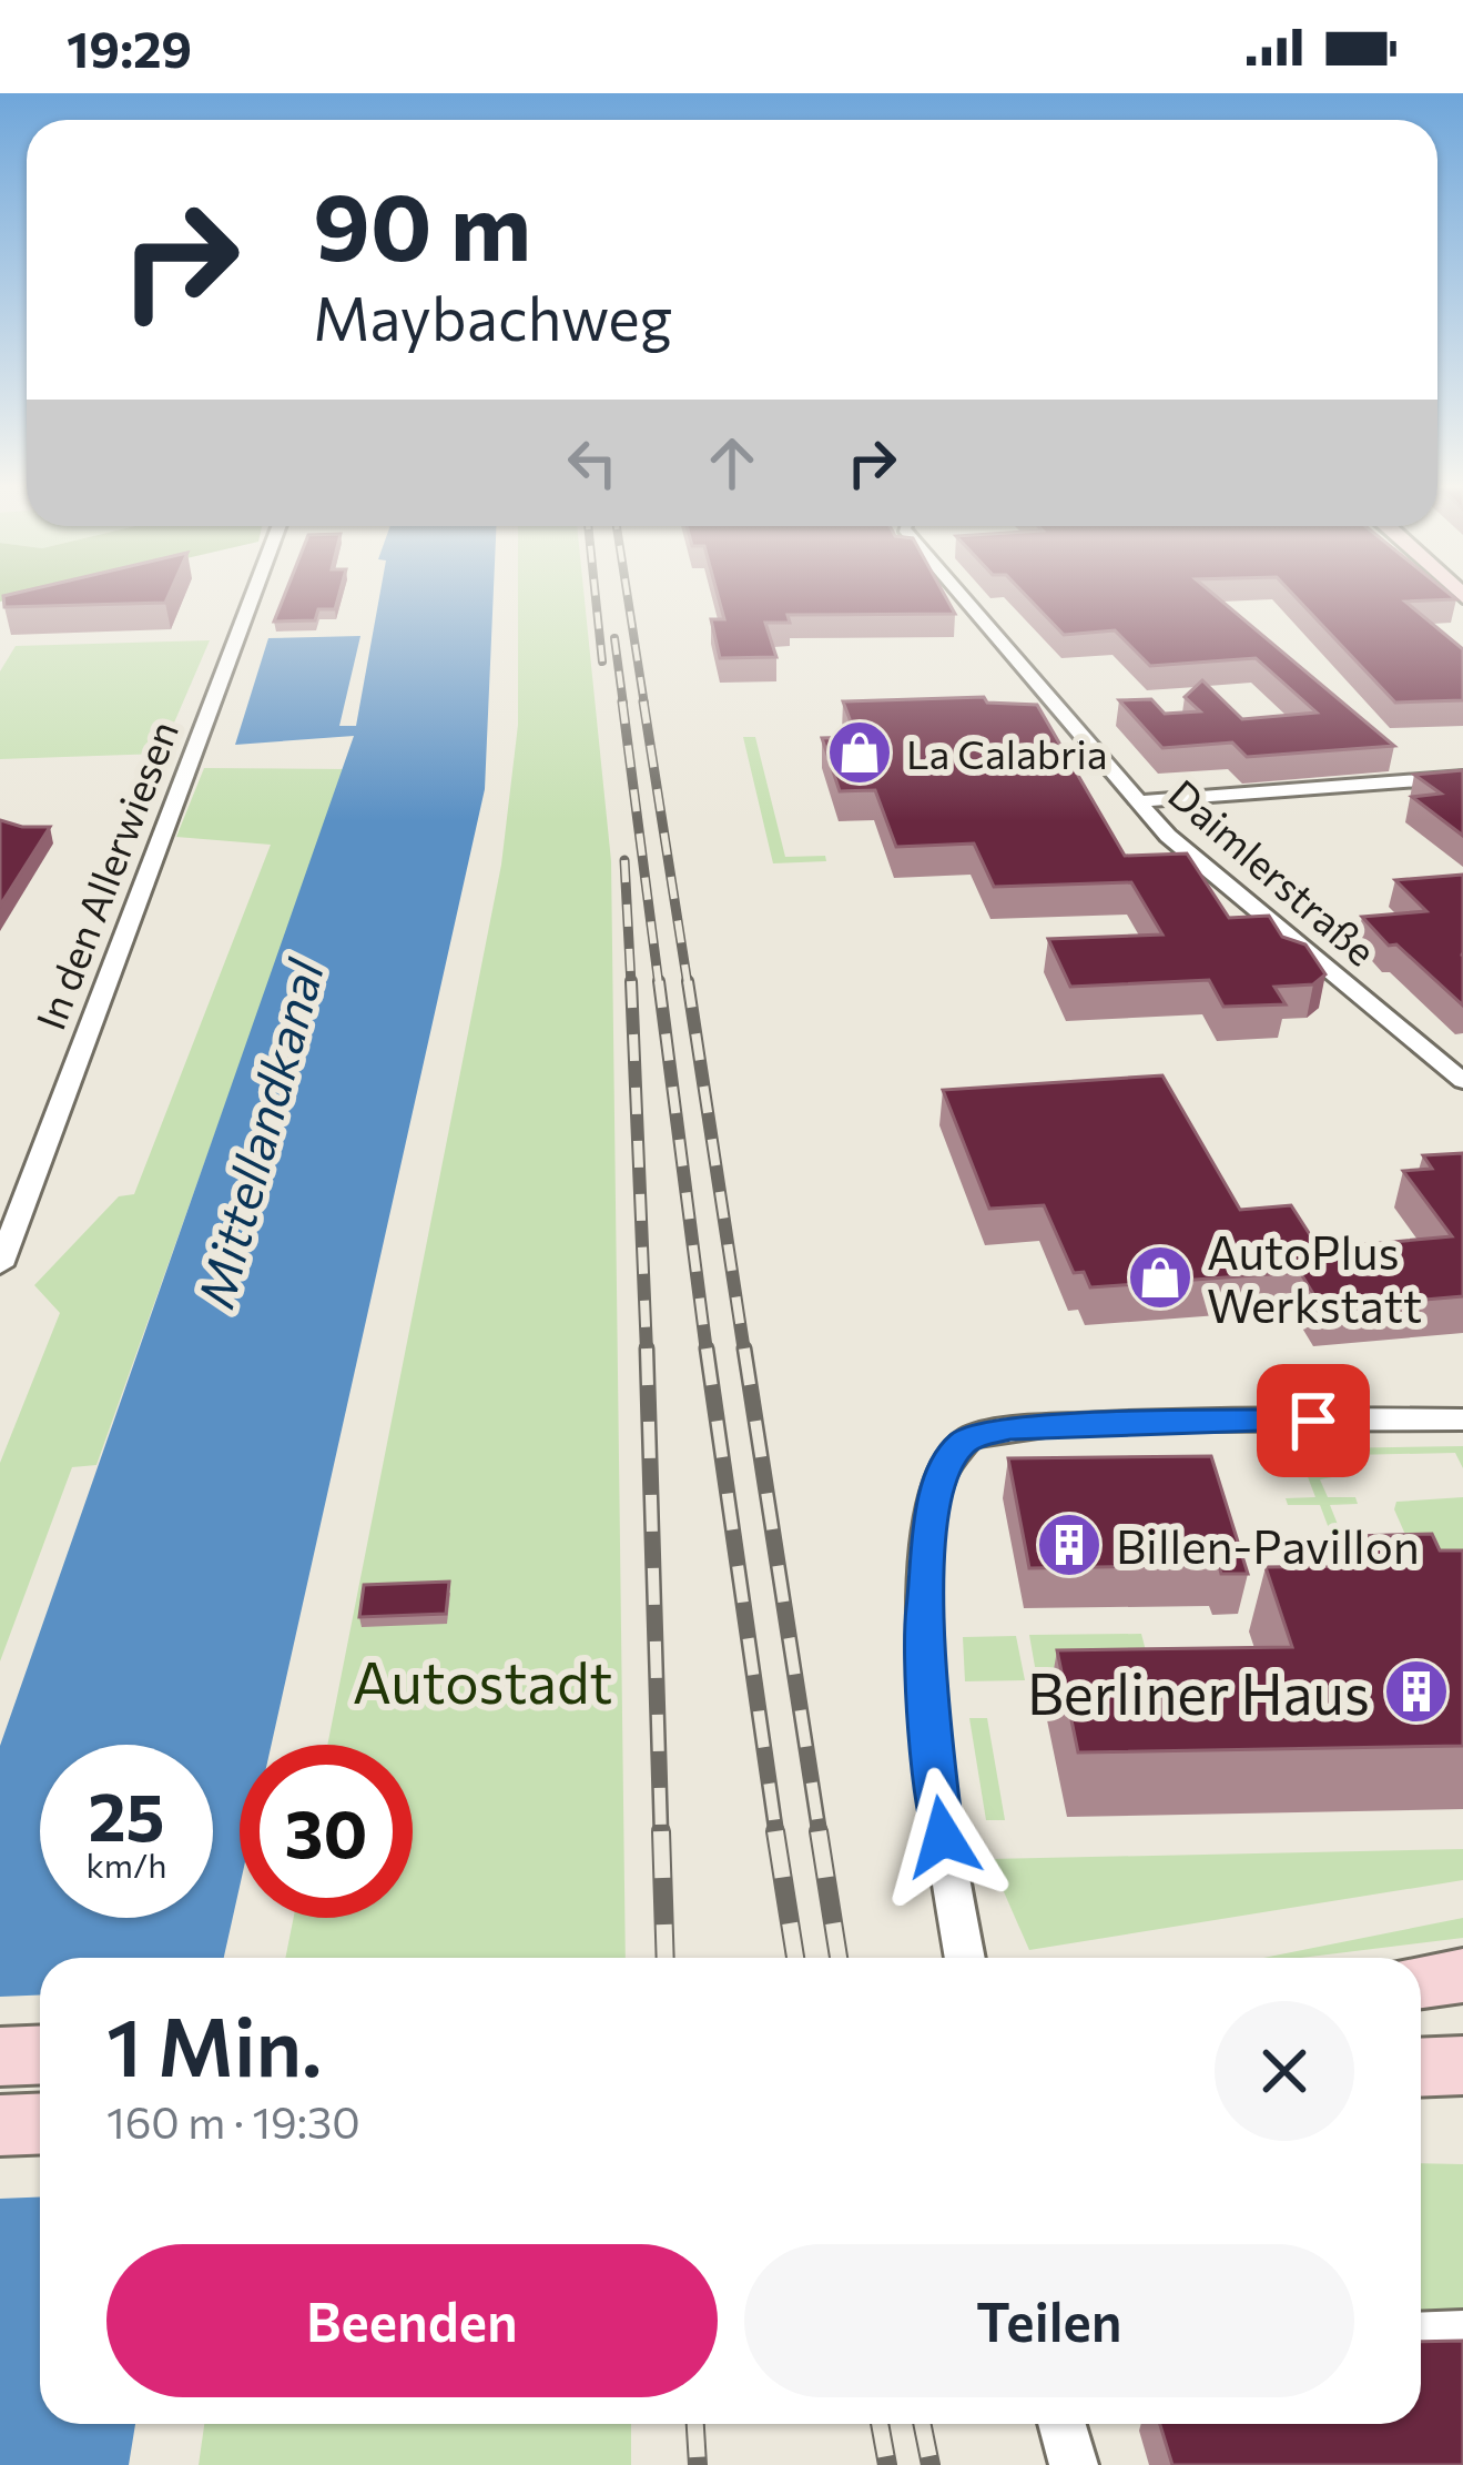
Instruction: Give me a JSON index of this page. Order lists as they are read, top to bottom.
{
  "streets": {
    "street": ["Daimlerstraße", "In den Allerwiesen"]
  },
  "water": ["Mittellandkanal"],
  "parks": ["Autostadt"],
  "places": {
    "shop": ["La Calabria", "AutoPlus Werkstatt"],
    "building": ["Billen-Pavillon", "Berliner Haus"]
  },
  "page": {
    "status": "19:29",
    "turn": ["90 m", "Maybachweg"],
    "speed": "25 km/h",
    "limit": "30",
    "heading": ["1 Min.", "160 m · 19:30"],
    "buttons": ["Beenden", "Teilen"]
  }
}
